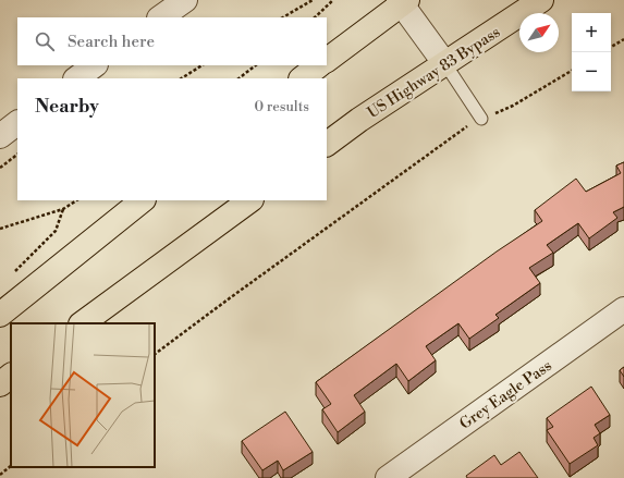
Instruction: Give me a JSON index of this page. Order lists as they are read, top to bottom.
{
  "streets": {
    "highway": ["US Highway 83 Bypass"],
    "street": ["Grey Eagle Pass"]
  },
  "north": "top right",
  "page": {
    "map_buttons": ["+", "−"],
    "search": "Search here",
    "heading": ["Nearby", "0 results"]
  }
}
